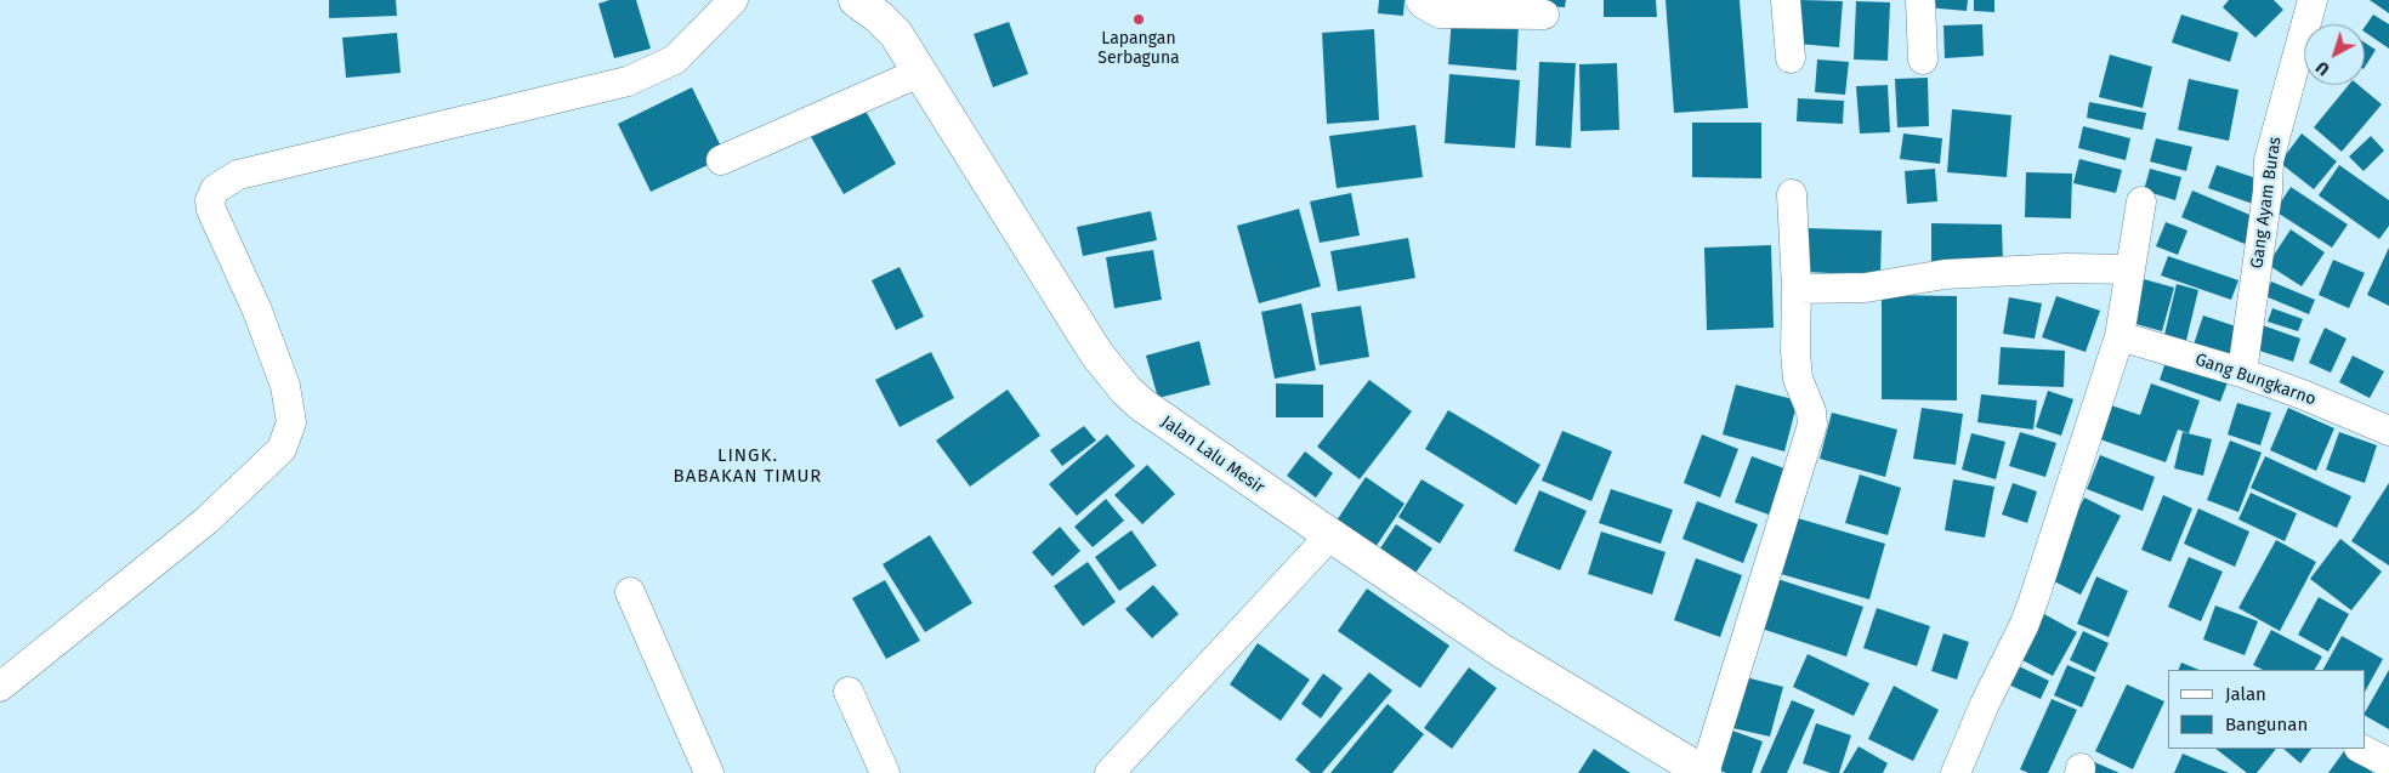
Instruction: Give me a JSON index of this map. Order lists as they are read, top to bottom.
{
  "streets": {
    "street": ["Gang Ayam Buras", "Gang Bungkarno", "Jalan Lalu Mesir"]
  },
  "crossings": [
    ["Gang Ayam Buras", "Gang Bungkarno"]
  ],
  "districts": ["LINGK. BABAKAN TIMUR"],
  "places": ["Lapangan Serbaguna"],
  "legend": ["Jalan", "Bangunan"],
  "north": "bottom left"
}
